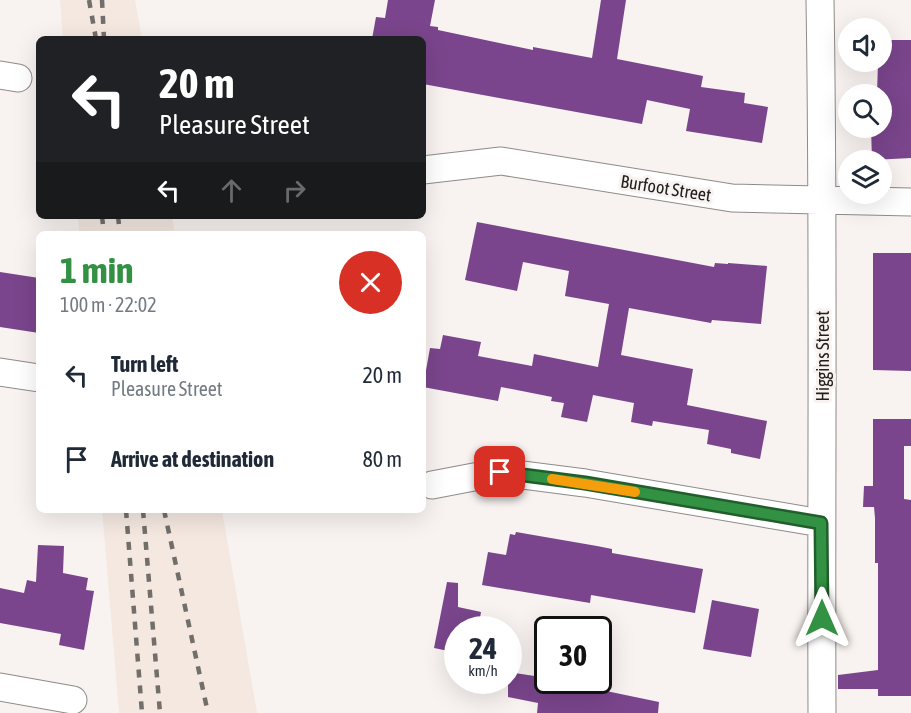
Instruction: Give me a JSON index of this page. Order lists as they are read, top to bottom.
{
  "streets": {
    "street": ["Burfoot Street", "Higgins Street"]
  },
  "crossings": [
    ["Burfoot Street", "Higgins Street"]
  ],
  "page": {
    "turn": ["20 m", "Pleasure Street"],
    "heading": ["1 min", "100 m · 22:02"],
    "list": [
      {
        "name": "Turn left",
        "note": "Pleasure Street",
        "value": "20 m"
      },
      {
        "name": "Arrive at destination",
        "value": "80 m"
      }
    ],
    "speed": "24 km/h",
    "limit": "30"
  }
}
